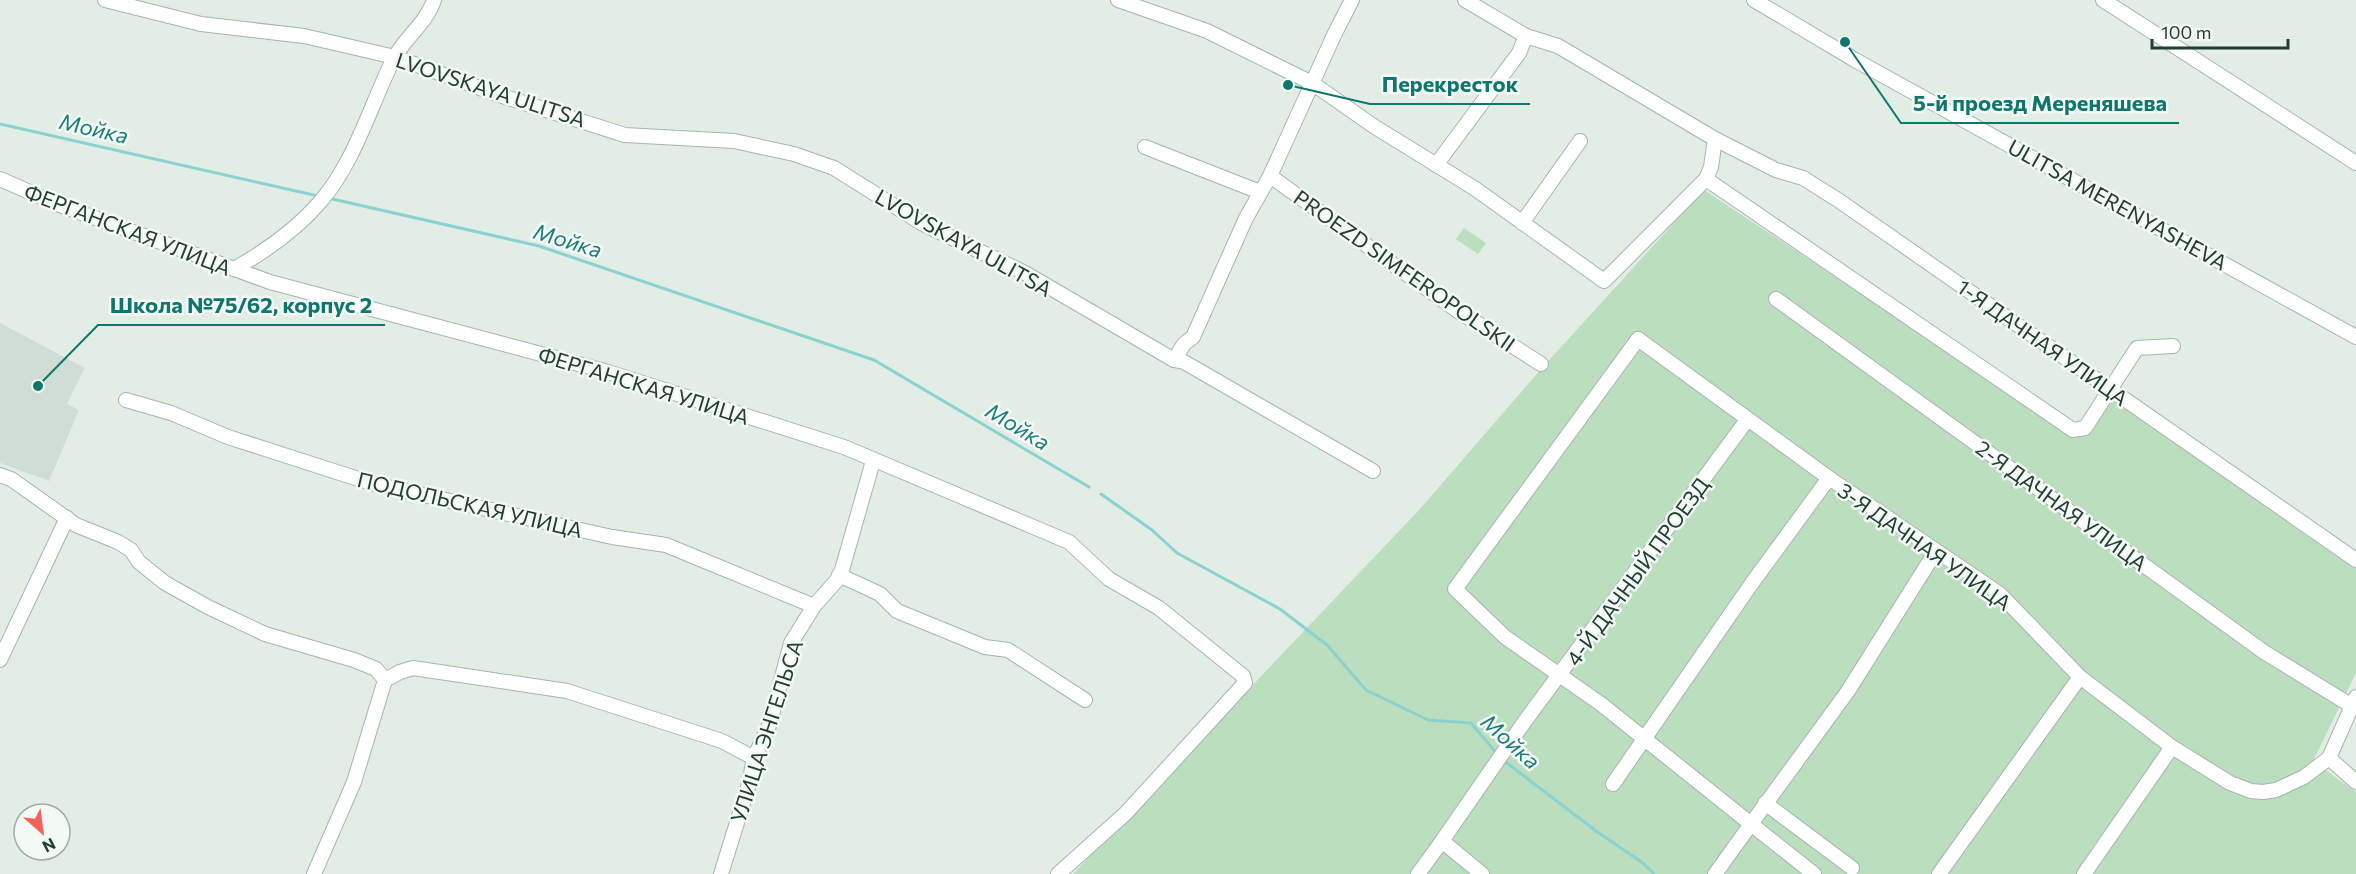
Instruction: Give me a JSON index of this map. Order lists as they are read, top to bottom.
{
  "streets": {
    "street": [
      "LVOVSKAYA ULITSA",
      "ULITSA MERENYASHEVA",
      "ФЕРГАНСКАЯ УЛИЦА",
      "PROEZD SIMFEROPOLSKII",
      "1-Я ДАЧНАЯ УЛИЦА",
      "ПОДОЛЬСКАЯ УЛИЦА",
      "2-Я ДАЧНАЯ УЛИЦА",
      "3-Я ДАЧНАЯ УЛИЦА",
      "4-Й ДАЧНЫЙ ПРОЕЗД",
      "УЛИЦА ЭНГЕЛЬСА"
    ]
  },
  "crossings": [
    ["ФЕРГАНСКАЯ УЛИЦА", "УЛИЦА ЭНГЕЛЬСА"],
    ["ПОДОЛЬСКАЯ УЛИЦА", "УЛИЦА ЭНГЕЛЬСА"],
    ["3-Я ДАЧНАЯ УЛИЦА", "4-Й ДАЧНЫЙ ПРОЕЗД"]
  ],
  "water": ["Мойка"],
  "places": ["5-й проезд Мереняшева", "Перекресток", "Школа №75/62, корпус 2"],
  "scale_bar": "100 m",
  "north": "bottom right"
}
